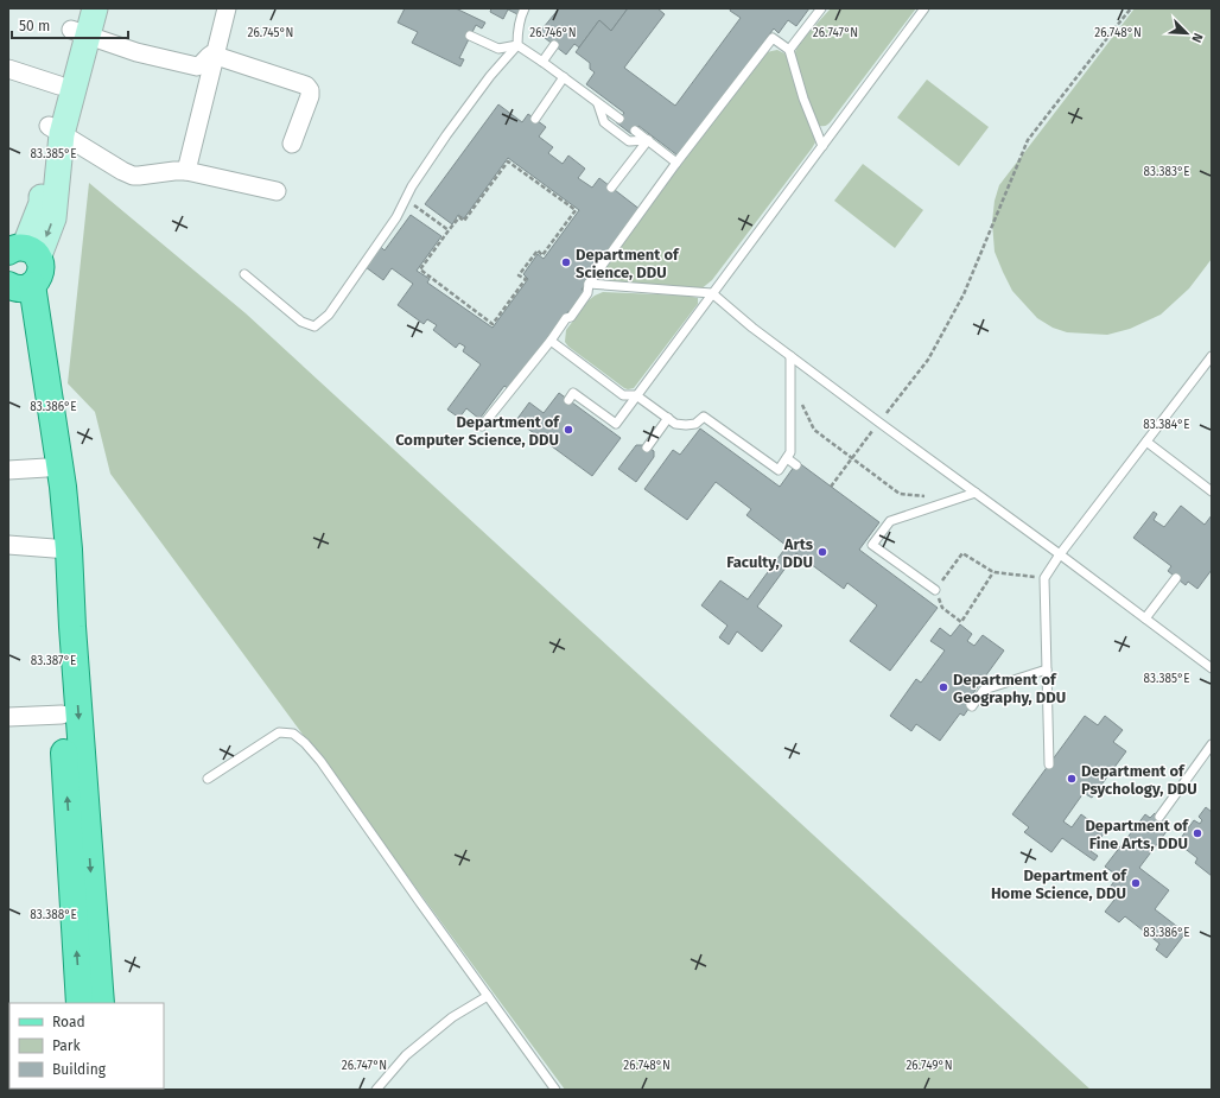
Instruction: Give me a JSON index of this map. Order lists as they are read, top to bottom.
{
  "places": [
    "Department of Science, DDU",
    "Department of Computer Science, DDU",
    "Arts Faculty, DDU",
    "Department of Geography, DDU",
    "Department of Psychology, DDU",
    "Department of Fine Arts, DDU",
    "Department of Home Science, DDU"
  ],
  "legend": ["Road", "Park", "Building"],
  "scale_bar": "50 m",
  "north": "bottom right",
  "coordinates": [
    "26.745°N",
    "26.746°N",
    "26.747°N",
    "26.748°N",
    "83.385°E",
    "83.383°E",
    "83.386°E",
    "83.384°E",
    "83.387°E",
    "83.388°E",
    "26.749°N"
  ]
}
